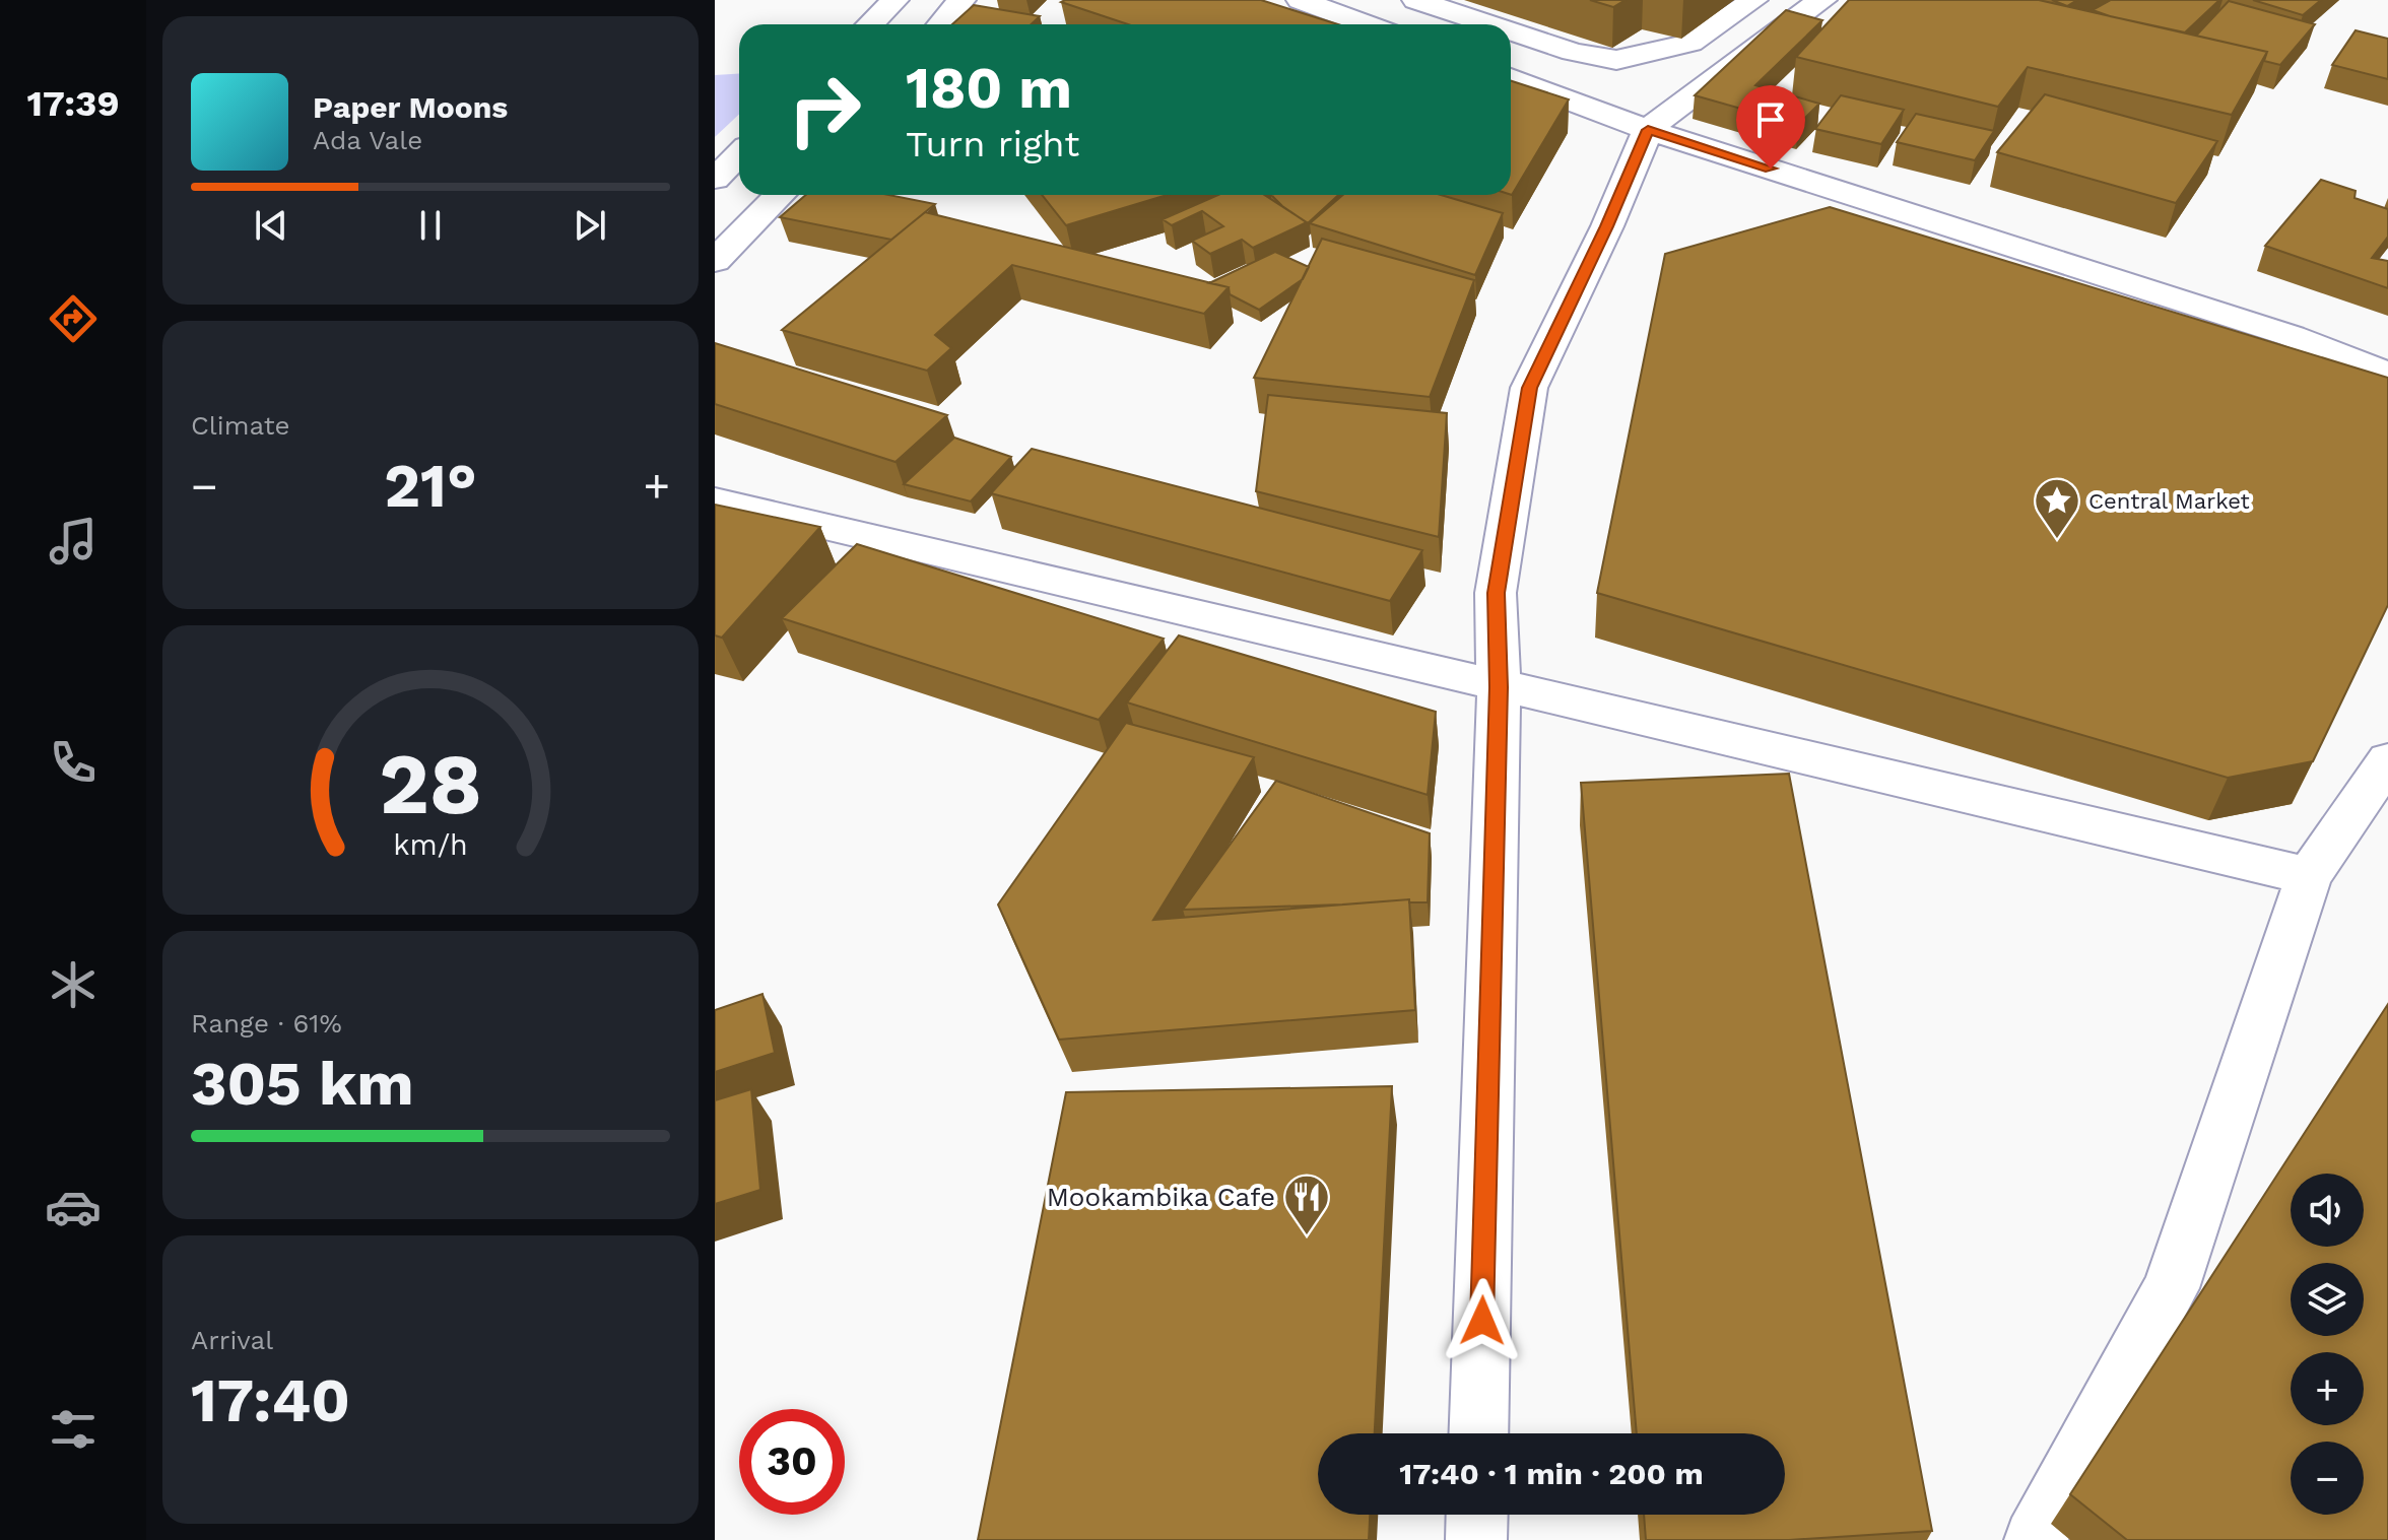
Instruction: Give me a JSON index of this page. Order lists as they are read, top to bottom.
{
  "places": {
    "place": ["Central Market"],
    "restaurant": ["Mookambika Cafe"]
  },
  "page": {
    "tabs": "17:39",
    "turn": ["180 m", "Turn right"],
    "song": ["Paper Moons", "Ada Vale"],
    "tile": [
      "Climate",
      ["Range · 61%", "305 km"],
      ["Arrival", "17:40"]
    ],
    "heat": ["−", "21°", "+"],
    "map_buttons": ["+", "−"],
    "limit": "30",
    "trip": "17:40 · 1 min · 200 m",
    "gauge": ["28", "km/h"]
  }
}
